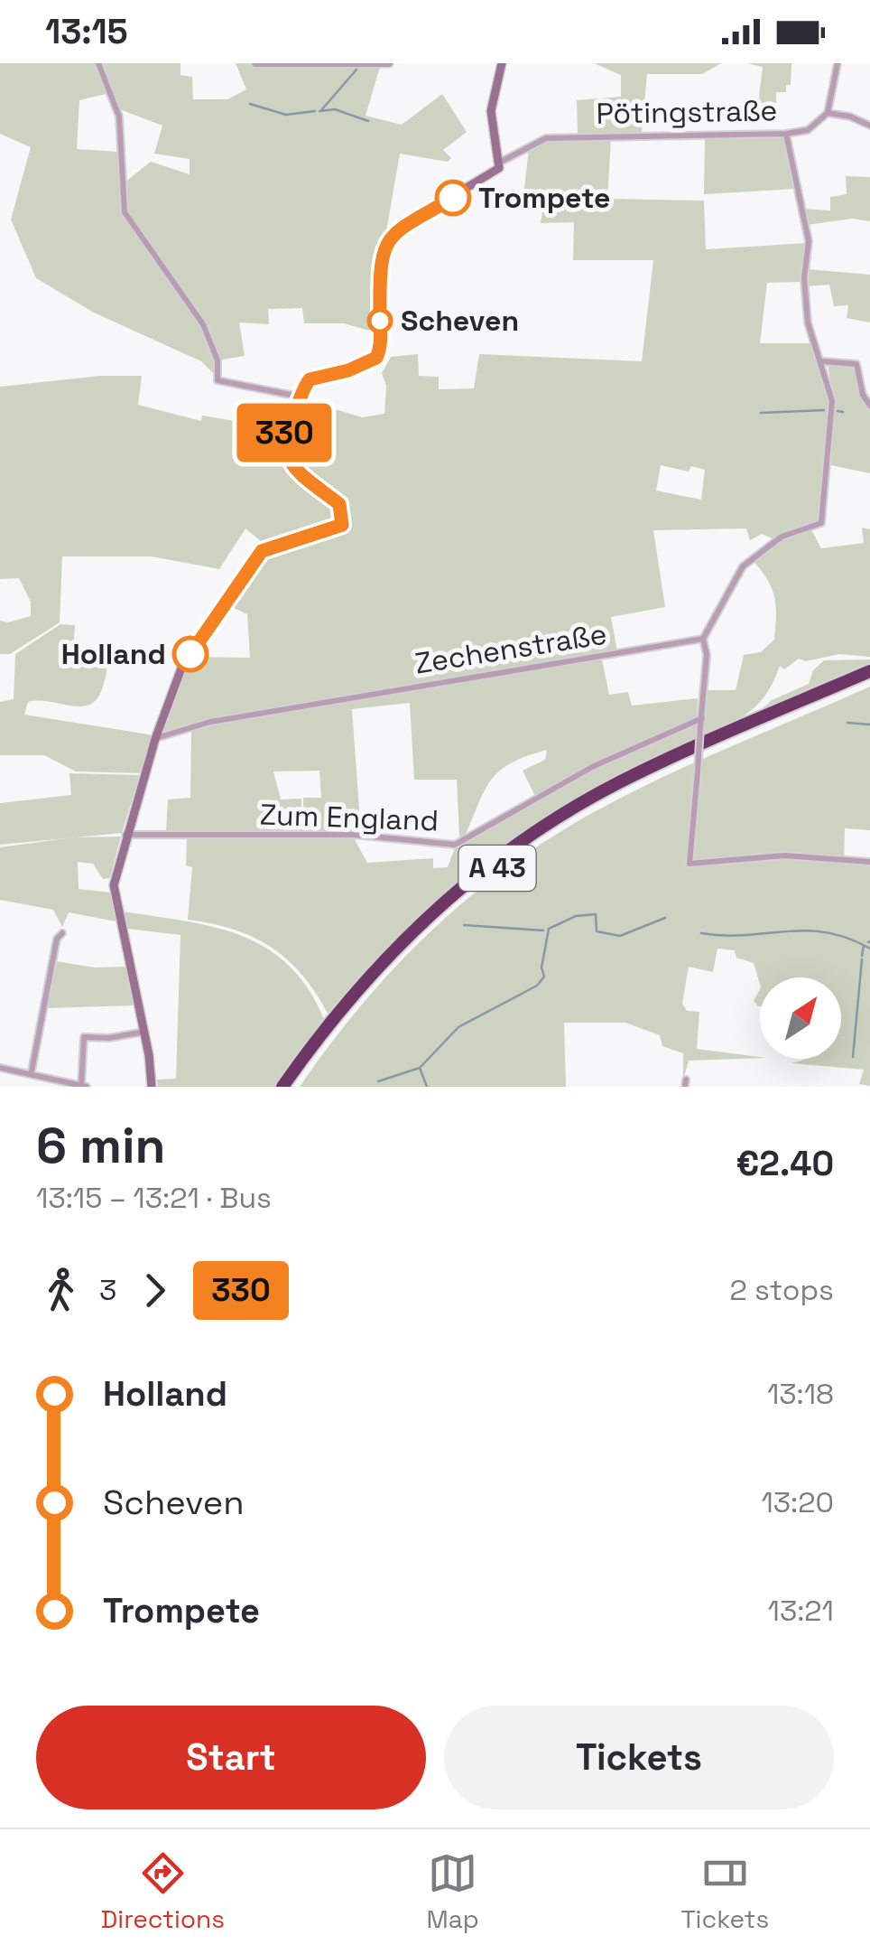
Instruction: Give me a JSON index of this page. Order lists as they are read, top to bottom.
{
  "streets": {
    "highway": ["A 43"],
    "street": ["Pötingstraße", "Zechenstraße", "Zum England"]
  },
  "places": ["Trompete", "Scheven", "Holland"],
  "lines": ["bus line 330"],
  "north": "top right",
  "page": {
    "status": "13:15",
    "on_map": "330",
    "heading": ["6 min", "13:15 – 13:21 · Bus", "€2.40"],
    "legs": ["3", "330", "2 stops"],
    "list": [
      {
        "name": "Holland",
        "value": "13:18"
      },
      {
        "name": "Scheven",
        "value": "13:20"
      },
      {
        "name": "Trompete",
        "value": "13:21"
      }
    ],
    "buttons": ["Start", "Tickets"],
    "tabs": ["Directions", "Map", "Tickets"]
  }
}
